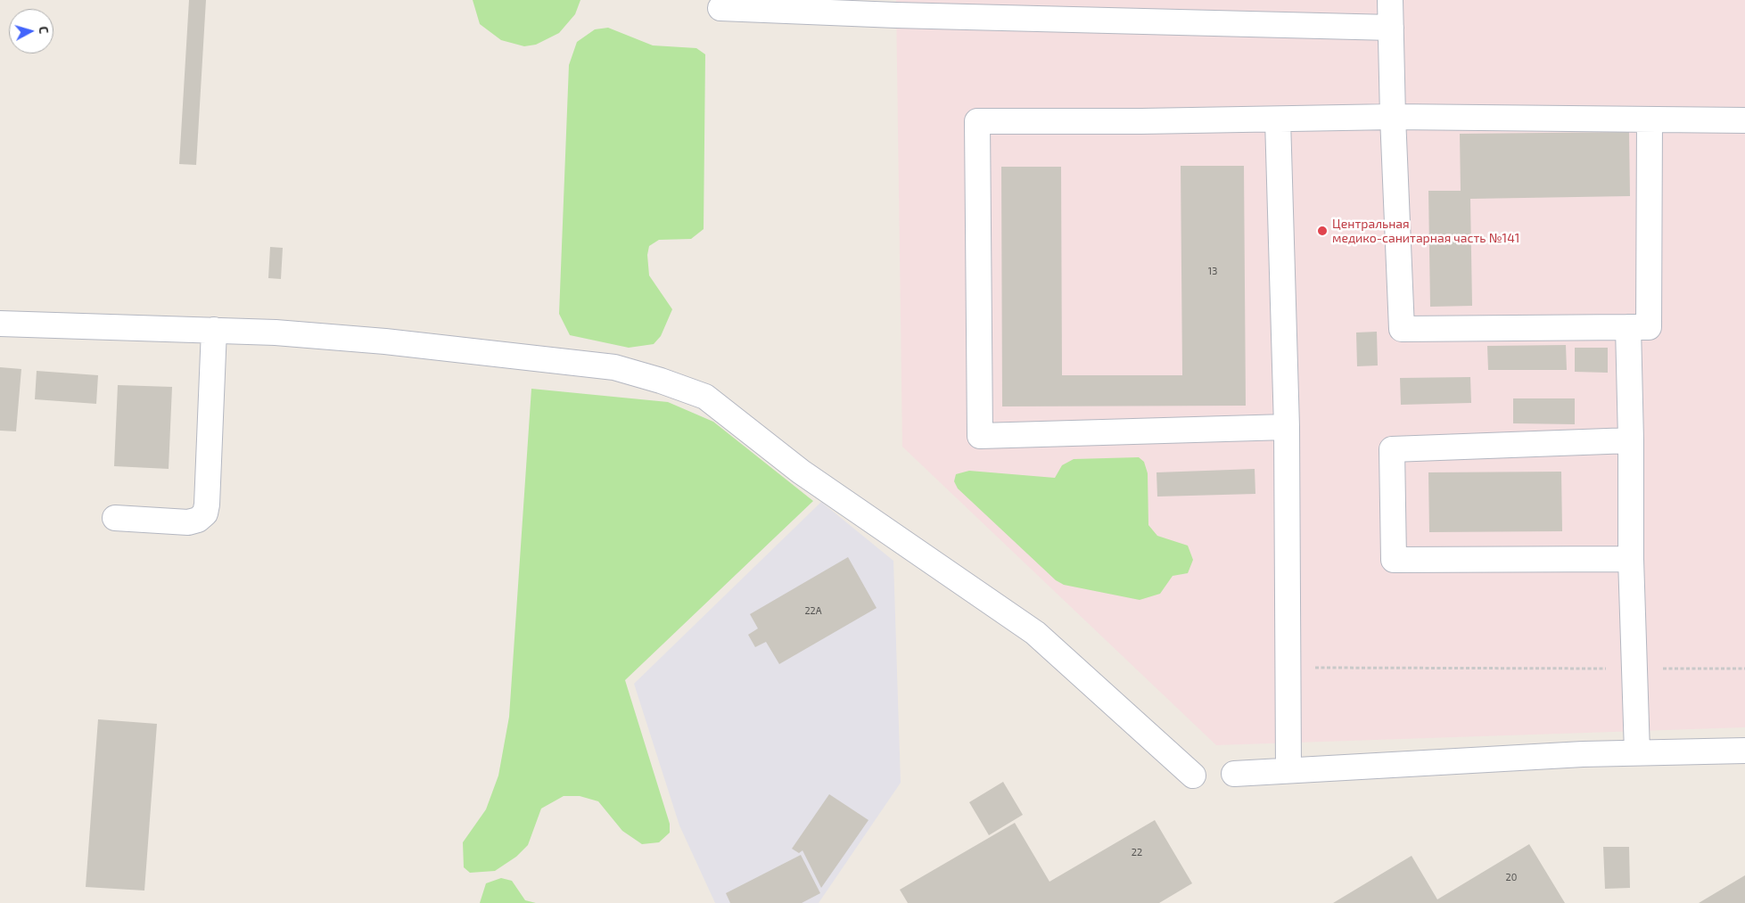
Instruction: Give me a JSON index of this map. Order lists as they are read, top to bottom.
{
  "places": ["Центральная медико-санитарная часть №141"],
  "house_numbers": [
    "13",
    "22А",
    "22",
    "20"
  ],
  "north": "right"
}
